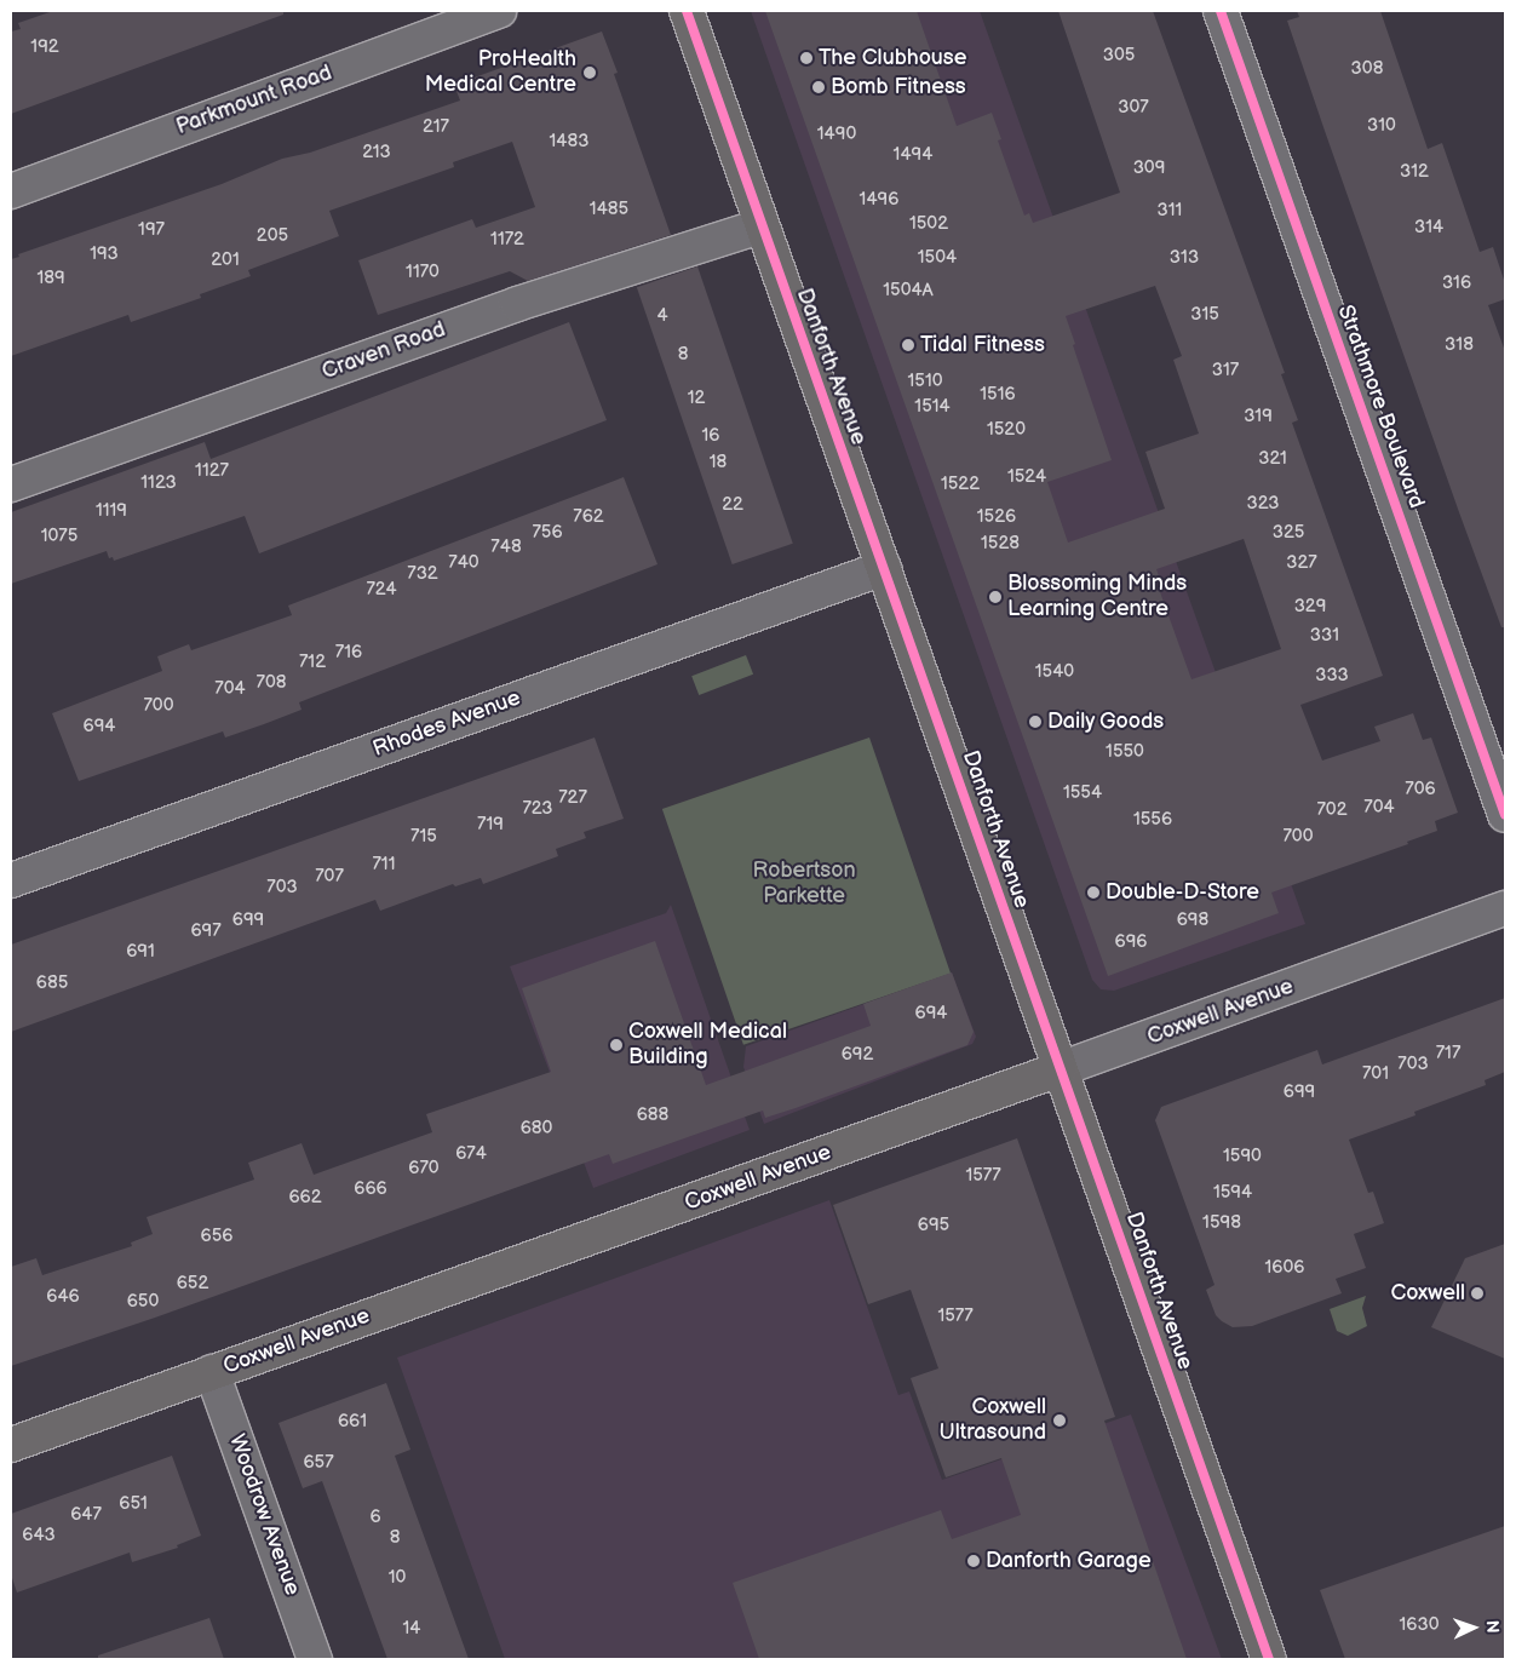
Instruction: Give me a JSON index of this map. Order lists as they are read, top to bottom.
{
  "streets": {
    "main road": ["Danforth Avenue", "Coxwell Avenue"],
    "street": [
      "Parkmount Road",
      "Craven Road",
      "Strathmore Boulevard",
      "Rhodes Avenue",
      "Woodrow Avenue"
    ]
  },
  "crossings": [
    ["Craven Road", "Danforth Avenue"],
    ["Danforth Avenue", "Rhodes Avenue"],
    ["Danforth Avenue", "Coxwell Avenue"],
    ["Coxwell Avenue", "Woodrow Avenue"]
  ],
  "parks": ["Robertson Parkette"],
  "places": [
    "The Clubhouse",
    "ProHealth Medical Centre",
    "Bomb Fitness",
    "Tidal Fitness",
    "Blossoming Minds Learning Centre",
    "Daily Goods",
    "Double-D-Store",
    "Coxwell Medical Building",
    "Coxwell",
    "Coxwell Ultrasound",
    "Danforth Garage"
  ],
  "house_numbers": [
    "192",
    "305",
    "308",
    "307",
    "310",
    "217",
    "1490",
    "1483",
    "213",
    "1494",
    "309",
    "312",
    "1496",
    "1485",
    "311",
    "1502",
    "314",
    "197",
    "205",
    "1172",
    "193",
    "1504",
    "313",
    "201",
    "1170",
    "189",
    "316",
    "1504A",
    "315",
    "4",
    "318",
    "8",
    "317",
    "1510",
    "1516",
    "12",
    "1514",
    "319",
    "1520",
    "16",
    "321",
    "18",
    "1127",
    "1524",
    "1123",
    "1522",
    "323",
    "22",
    "1119",
    "762",
    "1526",
    "756",
    "325",
    "1075",
    "1528",
    "748",
    "740",
    "327",
    "732",
    "724",
    "329",
    "331",
    "716",
    "712",
    "1540",
    "333",
    "708",
    "704",
    "700",
    "694",
    "1550",
    "706",
    "1554",
    "727",
    "704",
    "723",
    "702",
    "1556",
    "719",
    "715",
    "700",
    "711",
    "707",
    "703",
    "699",
    "698",
    "697",
    "696",
    "691",
    "685",
    "694",
    "717",
    "692",
    "703",
    "701",
    "699",
    "688",
    "680",
    "674",
    "1590",
    "670",
    "1577",
    "666",
    "1594",
    "662",
    "1598",
    "695",
    "656",
    "1606",
    "652",
    "646",
    "650",
    "1577",
    "661",
    "657",
    "651",
    "647",
    "6",
    "643",
    "8",
    "10",
    "1630",
    "14"
  ],
  "north": "right"
}
